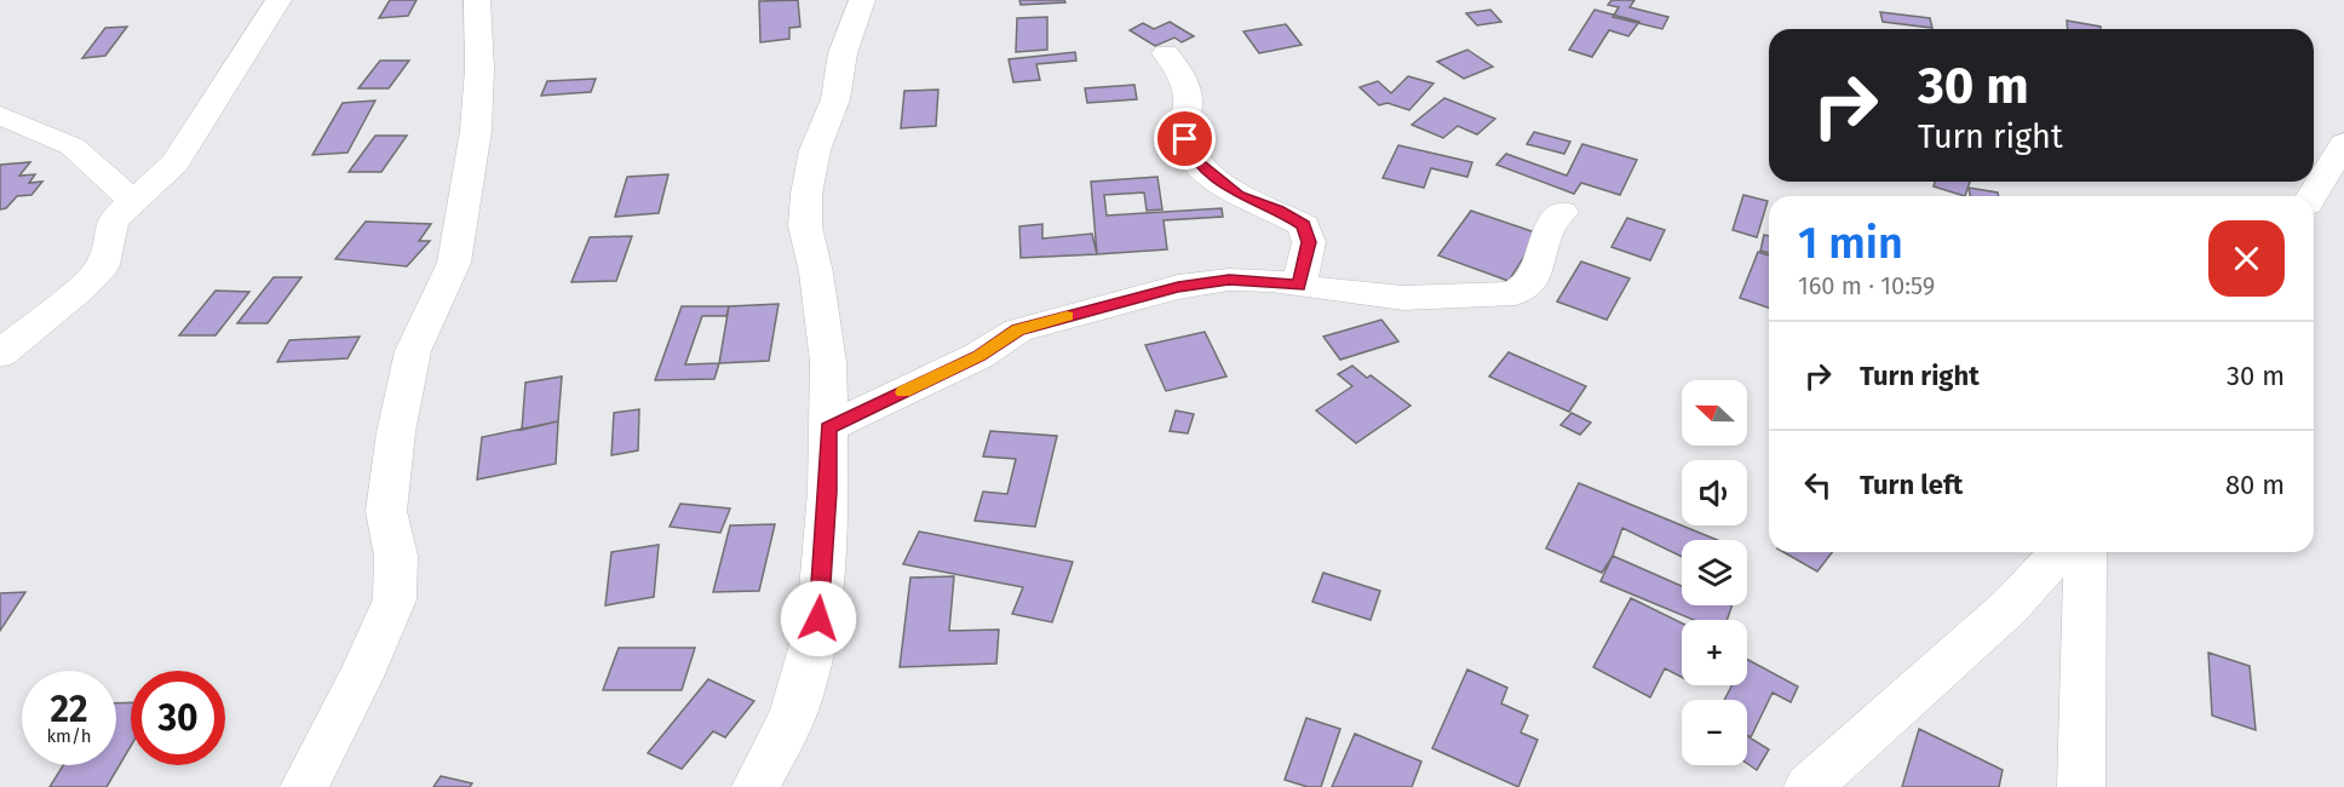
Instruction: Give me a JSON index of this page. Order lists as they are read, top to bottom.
{
  "north": "left",
  "page": {
    "turn": ["30 m", "Turn right"],
    "heading": ["1 min", "160 m · 10:59"],
    "list": [
      {
        "name": "Turn right",
        "value": "30 m"
      },
      {
        "name": "Turn left",
        "value": "80 m"
      }
    ],
    "map_buttons": ["+", "−"],
    "speed": "22 km/h",
    "limit": "30"
  }
}
